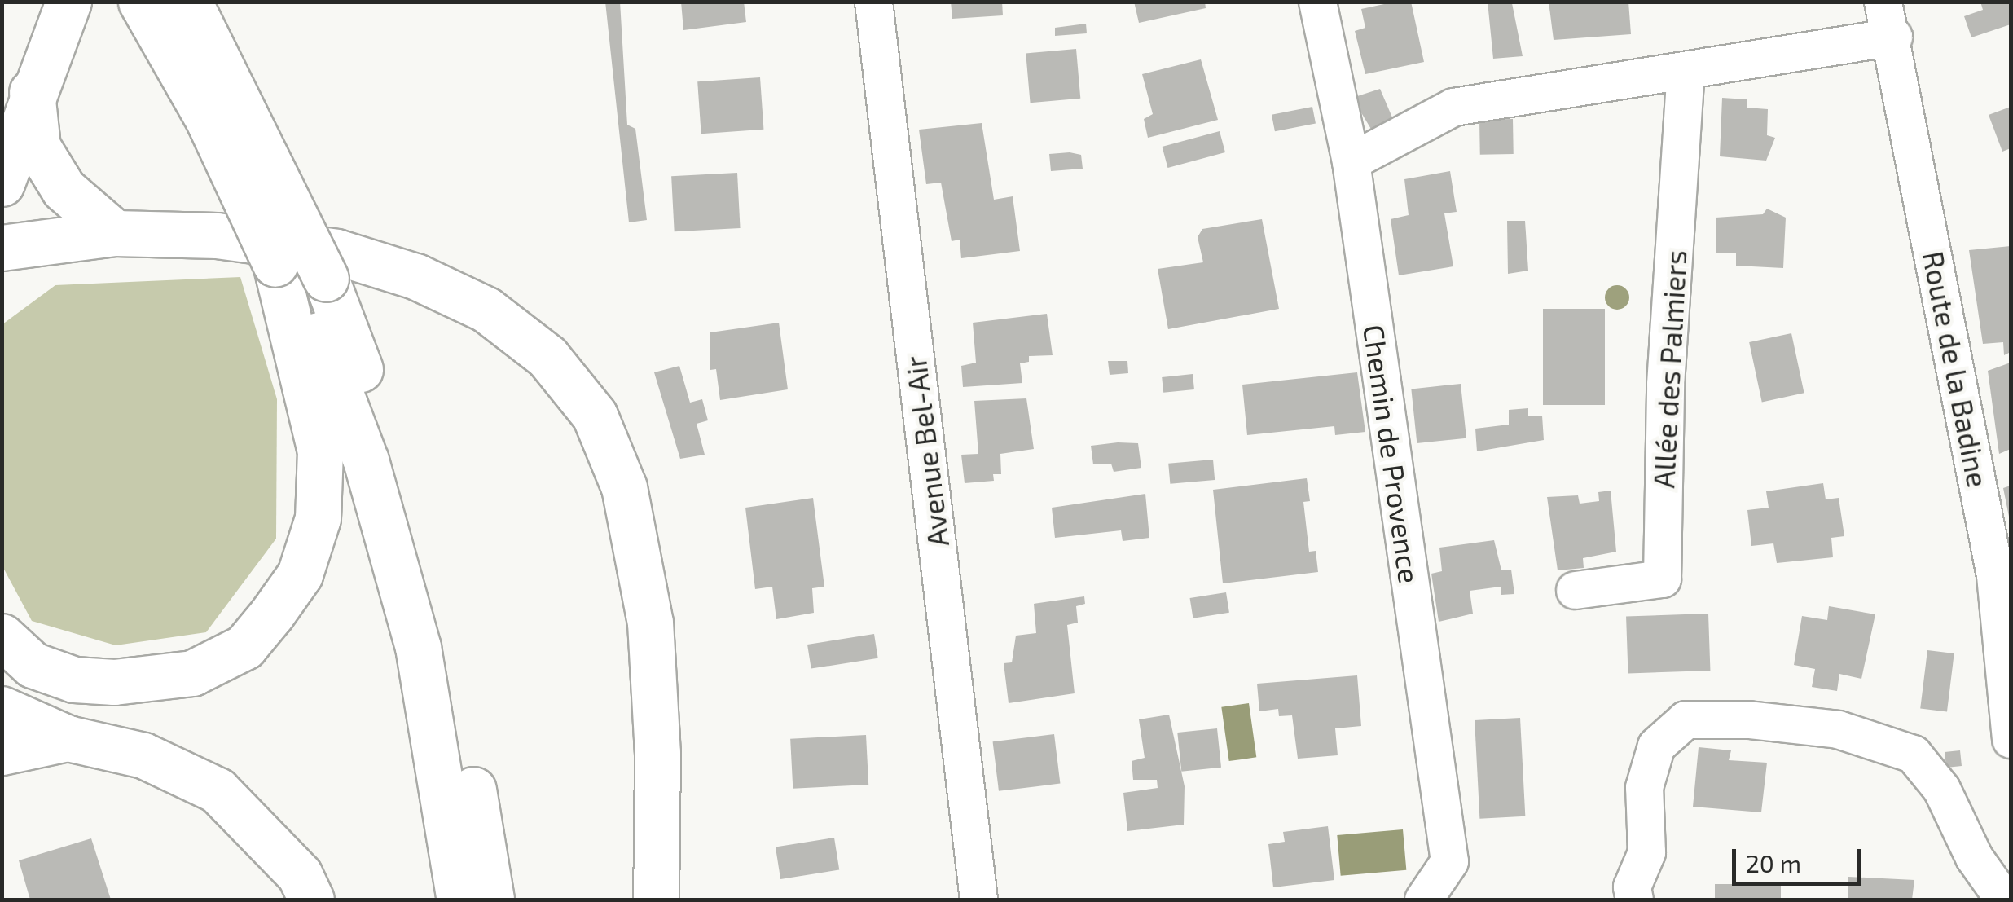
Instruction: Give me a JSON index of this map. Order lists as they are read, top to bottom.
{
  "streets": {
    "street": [
      "Allée des Palmiers",
      "Route de la Badine",
      "Avenue Bel-Air",
      "Chemin de Provence"
    ]
  },
  "scale_bar": "20 m"
}
